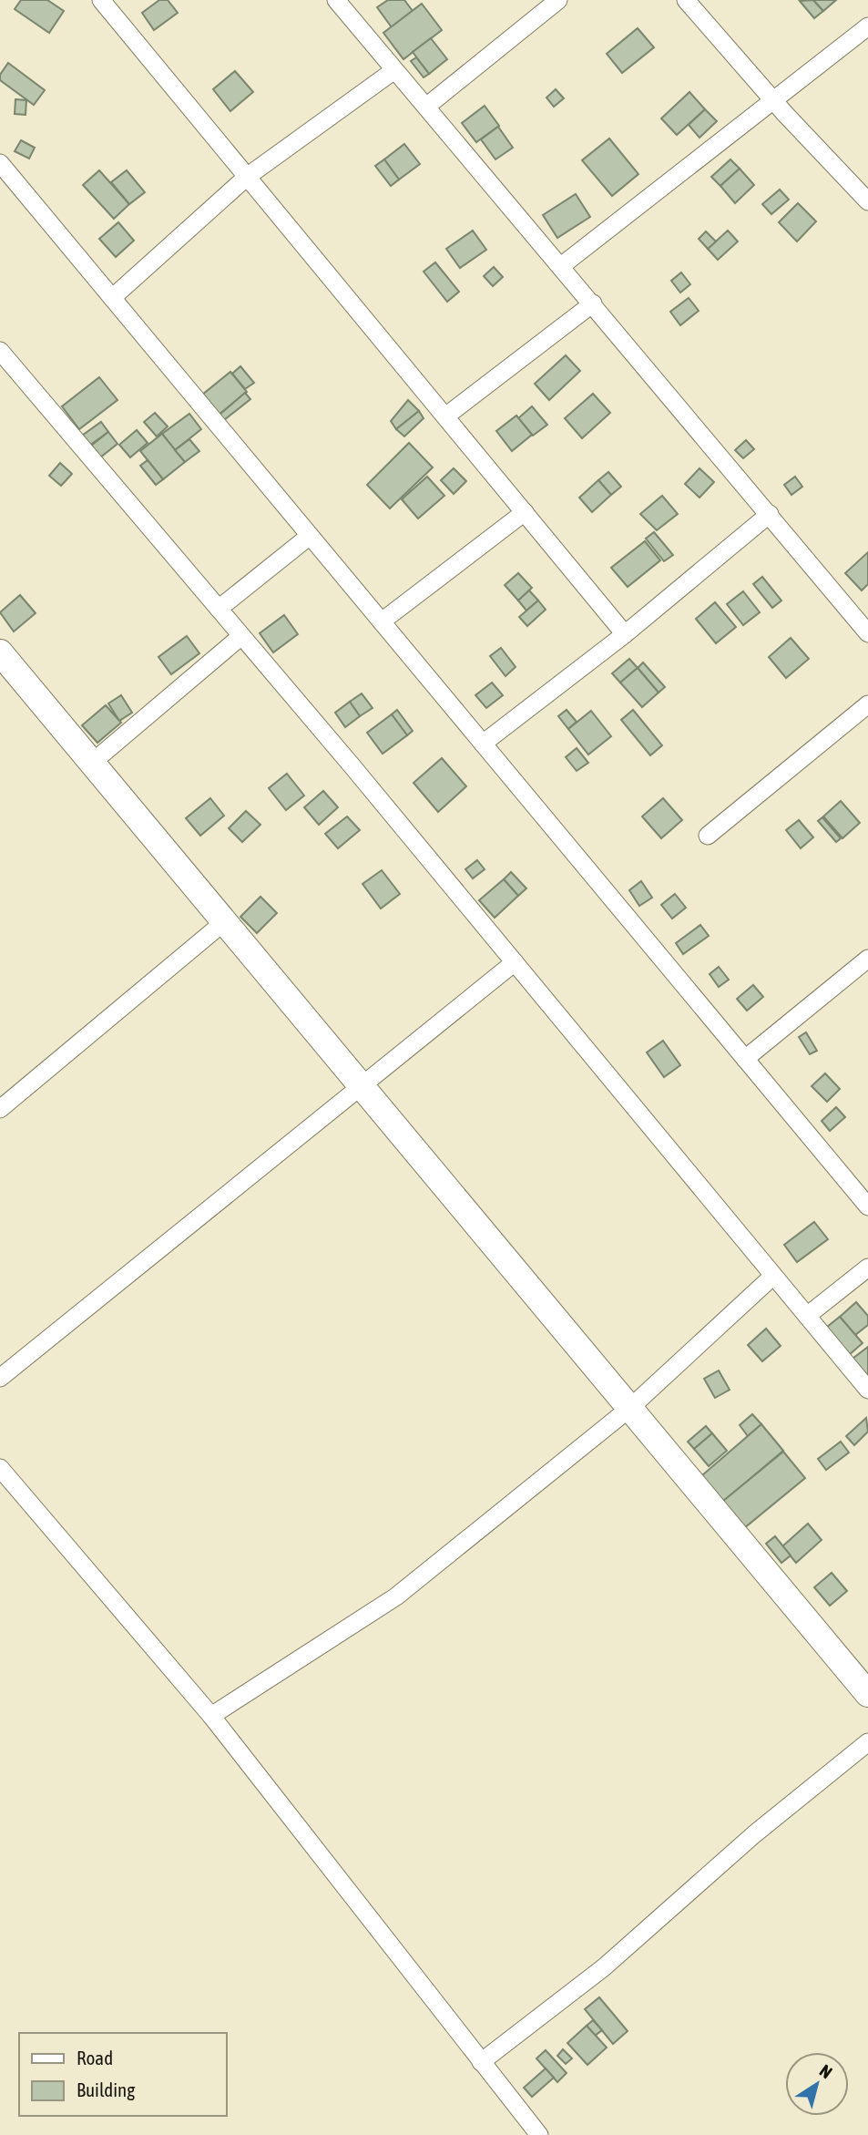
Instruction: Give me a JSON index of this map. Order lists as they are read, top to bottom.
{
  "legend": ["Road", "Building"],
  "north": "top right"
}
